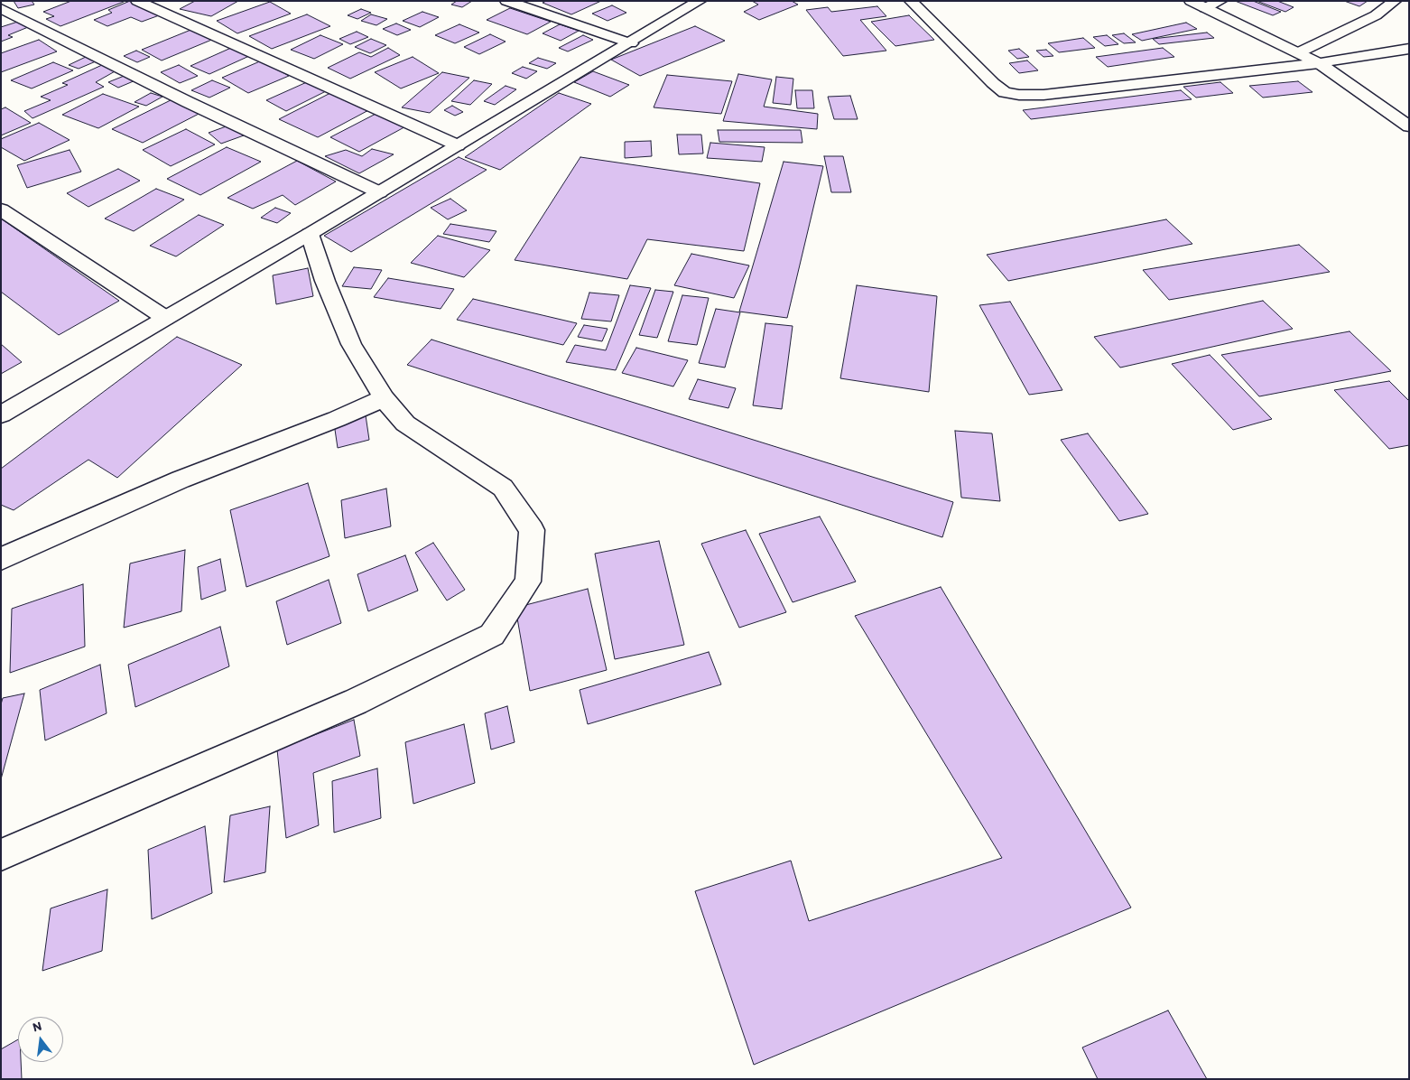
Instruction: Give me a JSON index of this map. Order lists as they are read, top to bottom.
{
  "north": "top"
}
